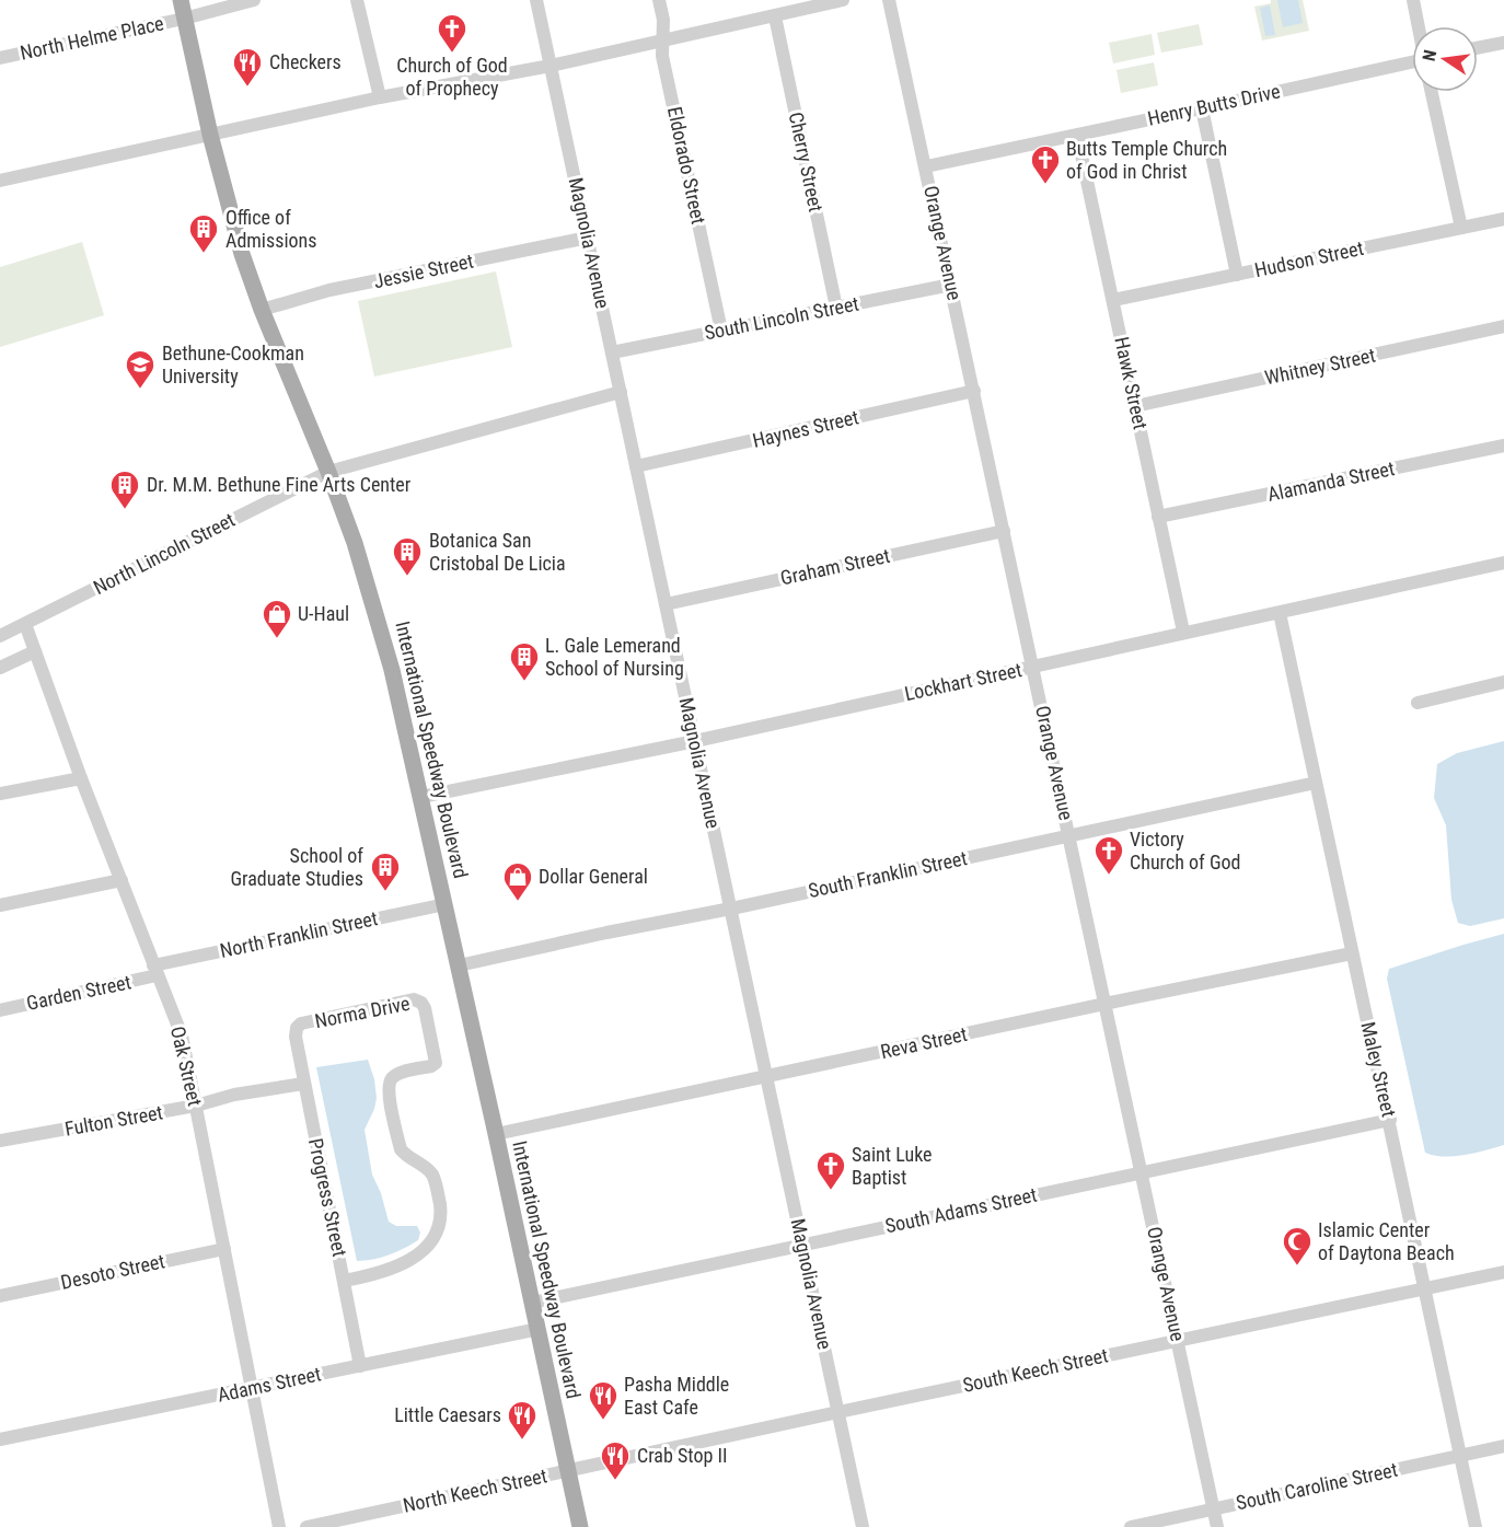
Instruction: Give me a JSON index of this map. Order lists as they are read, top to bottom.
{
  "streets": {
    "main road": ["International Speedway Boulevard"],
    "street": [
      "North Helme Place",
      "Henry Butts Drive",
      "Cherry Street",
      "Eldorado Street",
      "Magnolia Avenue",
      "Orange Avenue",
      "Hudson Street",
      "Jessie Street",
      "South Lincoln Street",
      "Whitney Street",
      "Hawk Street",
      "Haynes Street",
      "Alamanda Street",
      "North Lincoln Street",
      "Graham Street",
      "Lockhart Street",
      "South Franklin Street",
      "North Franklin Street",
      "Garden Street",
      "Norma Drive",
      "Reva Street",
      "Oak Street",
      "Maley Street",
      "Fulton Street",
      "Progress Street",
      "South Adams Street",
      "Desoto Street",
      "South Keech Street",
      "Adams Street",
      "South Caroline Street",
      "North Keech Street"
    ]
  },
  "crossings": [
    ["North Helme Place", "International Speedway Boulevard"],
    ["Henry Butts Drive", "Orange Avenue"],
    ["Henry Butts Drive", "Hawk Street"],
    ["Cherry Street", "South Lincoln Street"],
    ["Eldorado Street", "South Lincoln Street"],
    ["Magnolia Avenue", "Jessie Street"],
    ["Magnolia Avenue", "South Lincoln Street"],
    ["Magnolia Avenue", "Haynes Street"],
    ["Magnolia Avenue", "Graham Street"],
    ["Magnolia Avenue", "Lockhart Street"],
    ["Magnolia Avenue", "South Franklin Street"],
    ["Magnolia Avenue", "Reva Street"],
    ["Magnolia Avenue", "South Adams Street"],
    ["Magnolia Avenue", "South Keech Street"],
    ["Orange Avenue", "South Lincoln Street"],
    ["Orange Avenue", "Haynes Street"],
    ["Orange Avenue", "Graham Street"],
    ["Orange Avenue", "Lockhart Street"],
    ["Orange Avenue", "South Franklin Street"],
    ["Orange Avenue", "Reva Street"],
    ["Orange Avenue", "South Adams Street"],
    ["Orange Avenue", "South Keech Street"],
    ["Orange Avenue", "South Caroline Street"],
    ["Hudson Street", "Hawk Street"],
    ["Jessie Street", "International Speedway Boulevard"],
    ["Whitney Street", "Hawk Street"],
    ["Hawk Street", "Alamanda Street"],
    ["Hawk Street", "Lockhart Street"],
    ["North Lincoln Street", "International Speedway Boulevard"],
    ["North Lincoln Street", "Oak Street"],
    ["Lockhart Street", "International Speedway Boulevard"],
    ["Lockhart Street", "Maley Street"],
    ["International Speedway Boulevard", "South Franklin Street"],
    ["International Speedway Boulevard", "North Franklin Street"],
    ["International Speedway Boulevard", "Reva Street"],
    ["International Speedway Boulevard", "South Adams Street"],
    ["International Speedway Boulevard", "South Keech Street"],
    ["International Speedway Boulevard", "Adams Street"],
    ["International Speedway Boulevard", "North Keech Street"],
    ["South Franklin Street", "Maley Street"],
    ["North Franklin Street", "Garden Street"],
    ["North Franklin Street", "Oak Street"],
    ["Garden Street", "Oak Street"],
    ["Norma Drive", "Progress Street"],
    ["Reva Street", "Maley Street"],
    ["Oak Street", "Fulton Street"],
    ["Oak Street", "Desoto Street"],
    ["Oak Street", "Adams Street"],
    ["Maley Street", "South Adams Street"],
    ["Maley Street", "South Keech Street"],
    ["Maley Street", "South Caroline Street"],
    ["Fulton Street", "Progress Street"],
    ["Progress Street", "Adams Street"],
    ["South Keech Street", "North Keech Street"]
  ],
  "places": {
    "church": [
      "Church of God of Prophecy",
      "Butts Temple Church of God in Christ",
      "Victory Church of God",
      "Saint Luke Baptist"
    ],
    "restaurant": [
      "Checkers",
      "Pasha Middle East Cafe",
      "Little Caesars",
      "Crab Stop II"
    ],
    "building": [
      "Office of Admissions",
      "Dr. M.M. Bethune Fine Arts Center",
      "Botanica San Cristobal De Licia",
      "L. Gale Lemerand School of Nursing",
      "School of Graduate Studies"
    ],
    "school or university": ["Bethune-Cookman University"],
    "shop": ["U-Haul", "Dollar General"],
    "mosque": ["Islamic Center of Daytona Beach"]
  },
  "north": "left"
}
